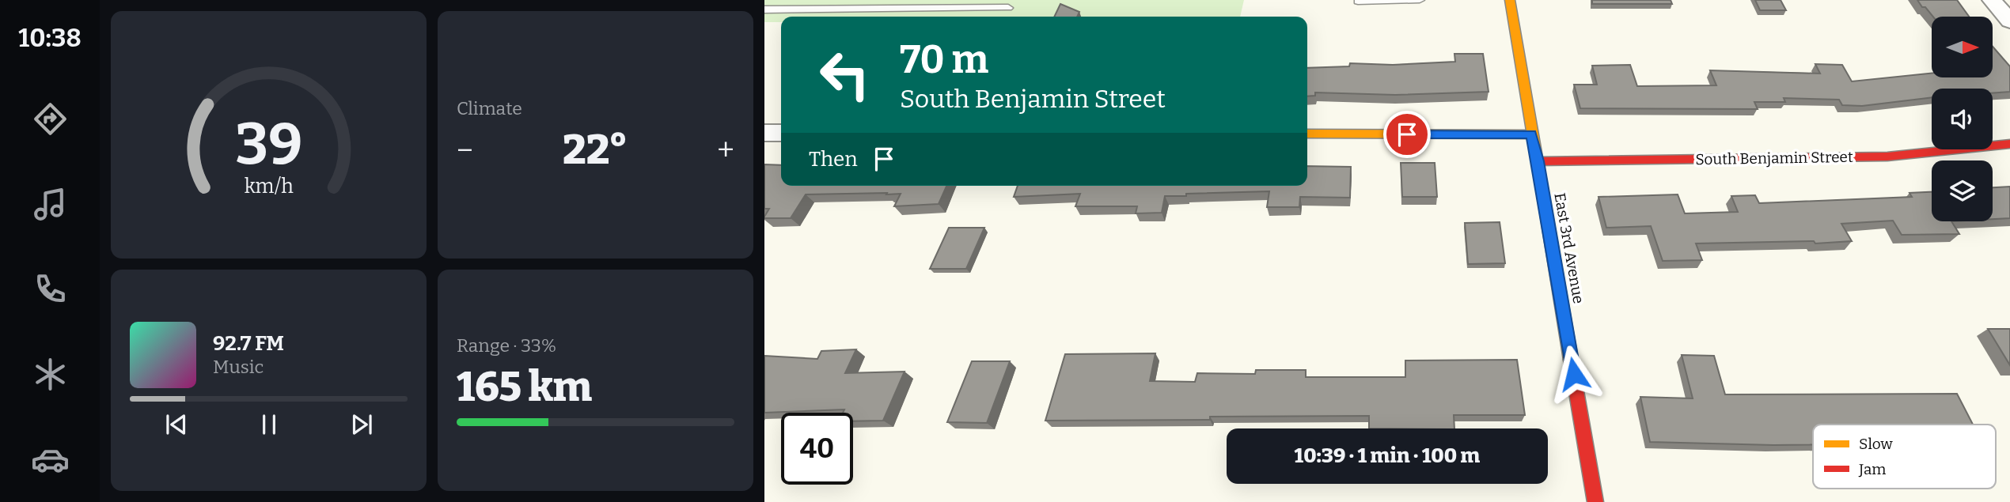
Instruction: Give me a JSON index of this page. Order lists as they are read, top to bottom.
{
  "streets": {
    "street": ["South Benjamin Street", "East 3rd Avenue"]
  },
  "crossings": [
    ["South Benjamin Street", "East 3rd Avenue"]
  ],
  "legend": ["Slow", "Jam"],
  "north": "right",
  "page": {
    "tabs": "10:38",
    "tile": [
      "Climate",
      ["Range · 33%", "165 km"]
    ],
    "turn": ["70 m", "South Benjamin Street"],
    "heat": ["−", "22°", "+"],
    "then": "Then",
    "song": ["92.7 FM", "Music"],
    "limit": "40",
    "trip": "10:39 · 1 min · 100 m",
    "gauge": ["39", "km/h"]
  }
}
